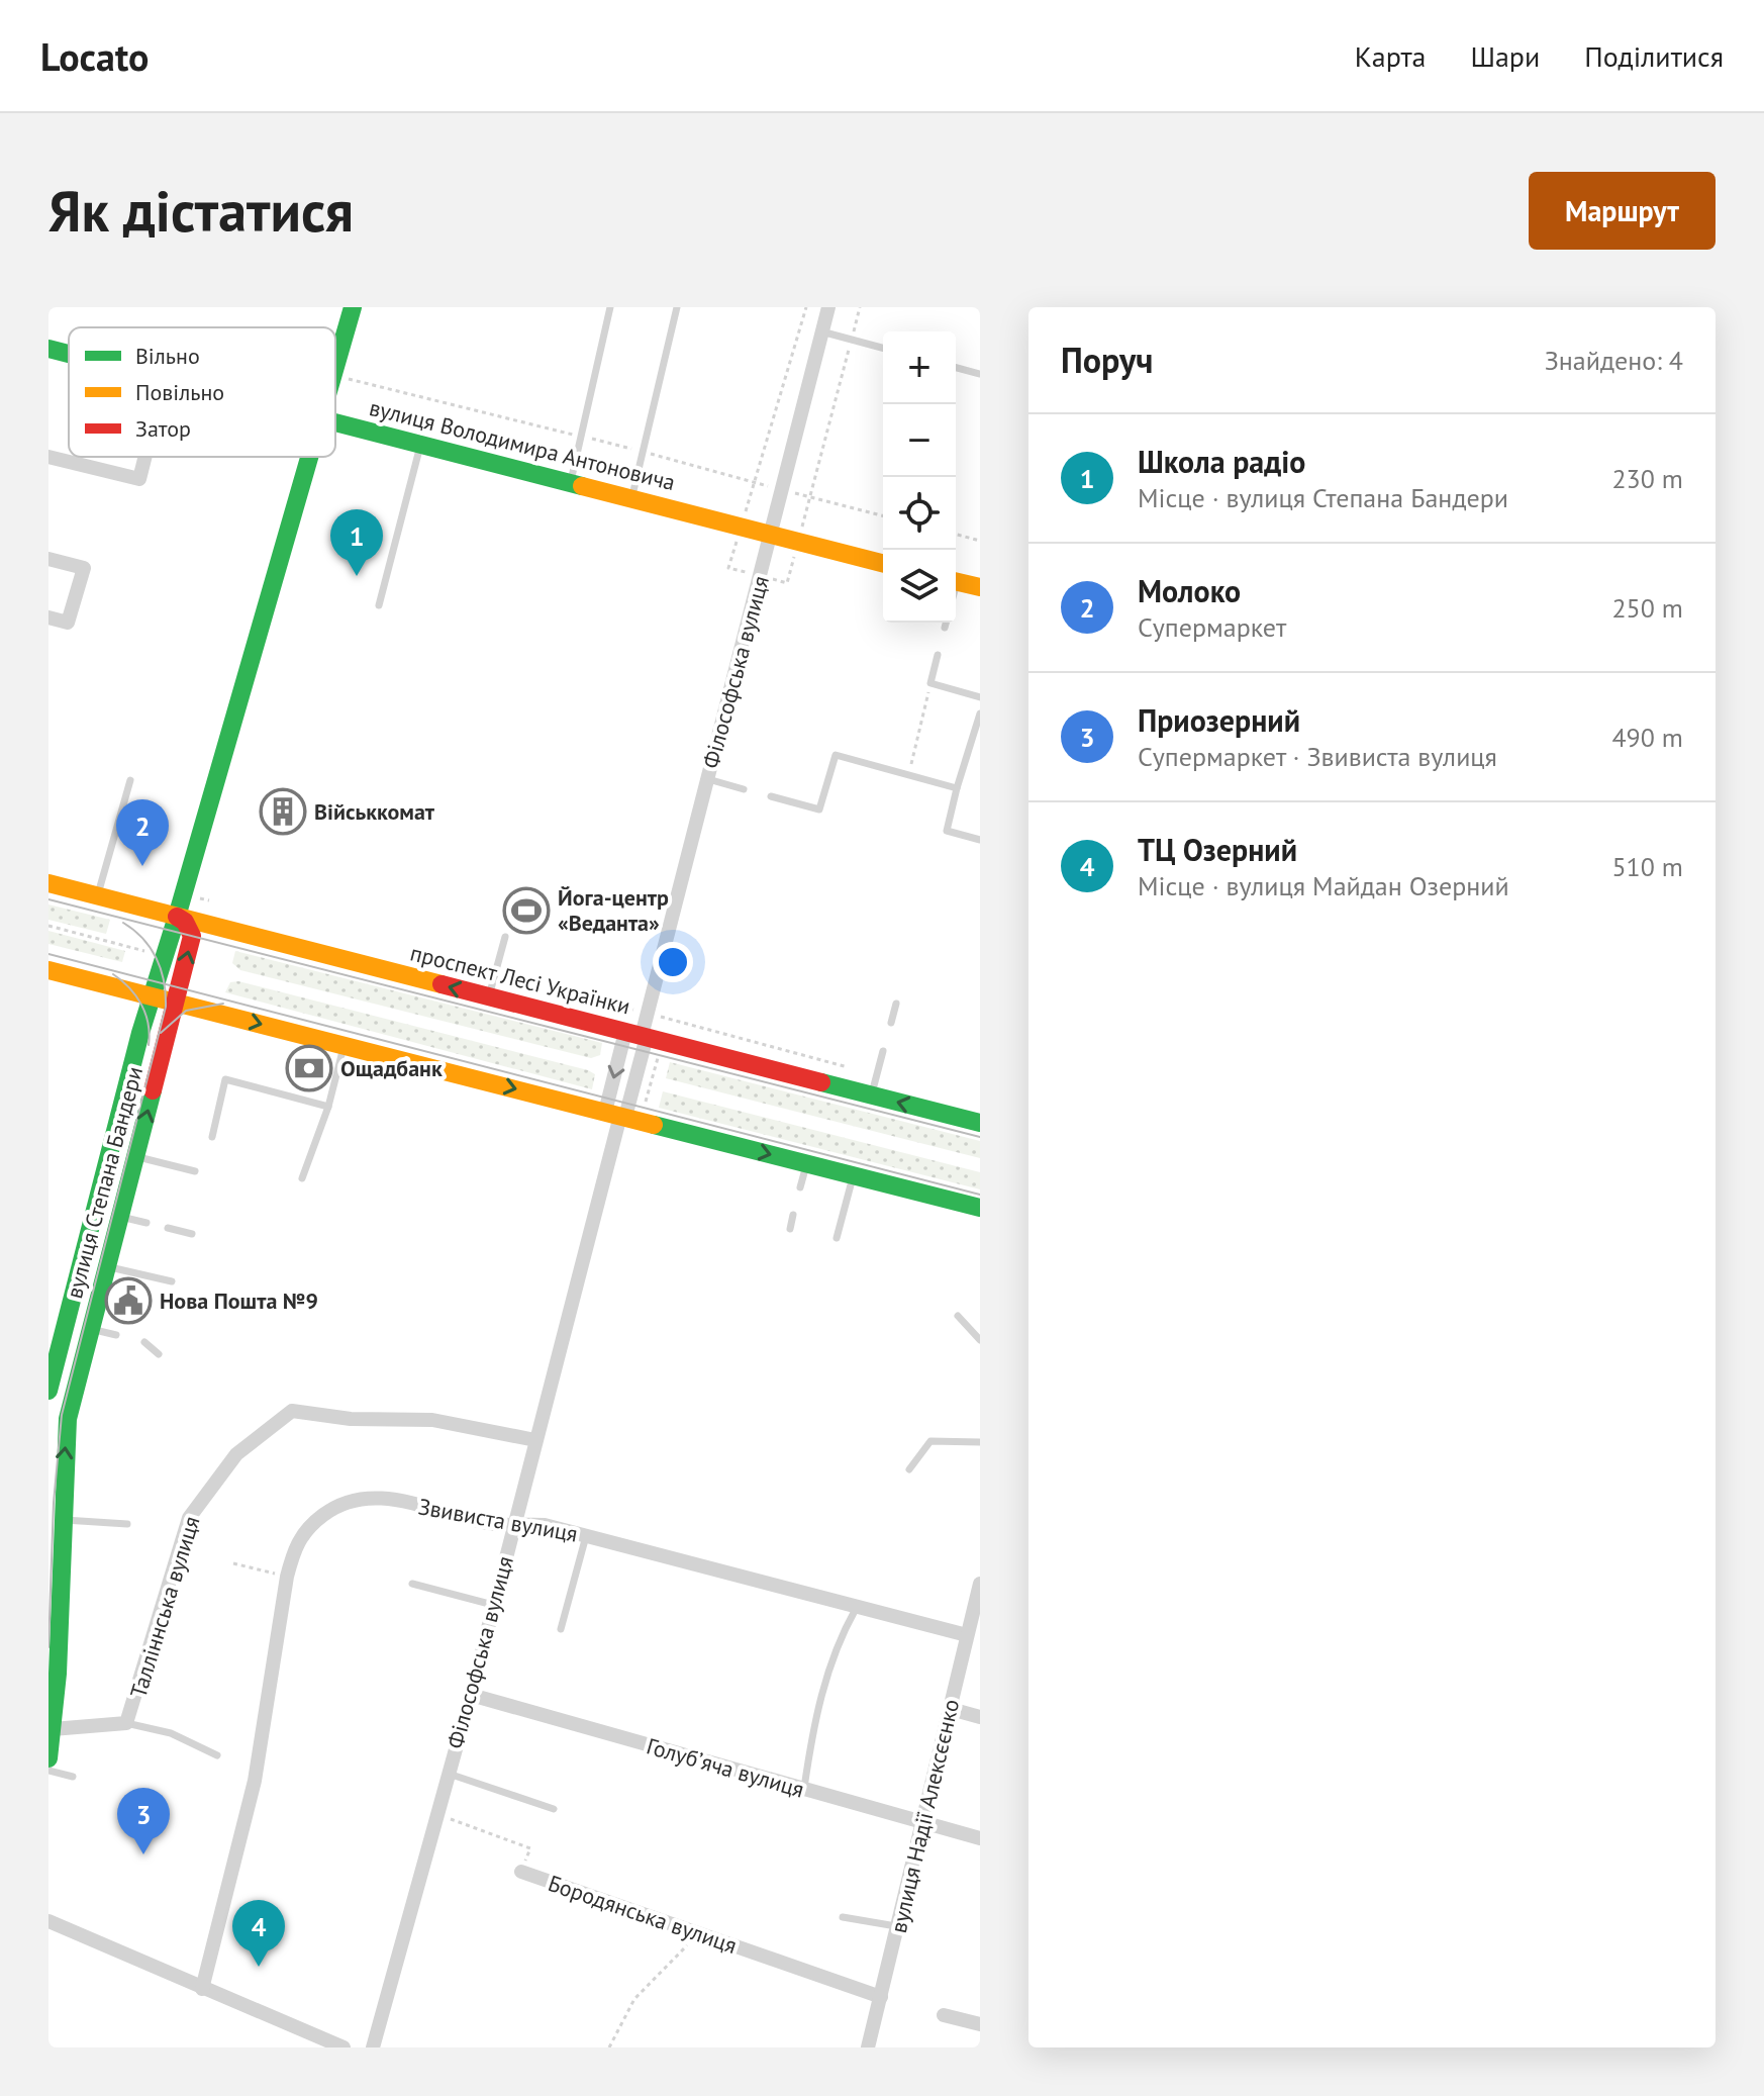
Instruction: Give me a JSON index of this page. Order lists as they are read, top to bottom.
{
  "streets": {
    "main road": ["вулиця Володимира Антоновича", "проспект Лесі Українки", "вулиця Степана Бандери"],
    "street": [
      "Філософська вулиця",
      "Звивиста вулиця",
      "Талліннська вулиця",
      "Голубʼяча вулиця",
      "вулиця Надії Алексєєнко",
      "Бородянська вулиця"
    ]
  },
  "crossings": [
    ["вулиця Володимира Антоновича", "Філософська вулиця"],
    ["Філософська вулиця", "проспект Лесі Українки"],
    ["Філософська вулиця", "Звивиста вулиця"],
    ["Філософська вулиця", "Талліннська вулиця"],
    ["Філософська вулиця", "Голубʼяча вулиця"],
    ["Філософська вулиця", "Бородянська вулиця"],
    ["проспект Лесі Українки", "вулиця Степана Бандери"],
    ["вулиця Степана Бандери", "Талліннська вулиця"],
    ["Звивиста вулиця", "вулиця Надії Алексєєнко"],
    ["Голубʼяча вулиця", "вулиця Надії Алексєєнко"],
    ["вулиця Надії Алексєєнко", "Бородянська вулиця"]
  ],
  "places": {
    "building": ["Військкомат"],
    "sports": ["Йога-центр «Веданта»"],
    "bank": ["Ощадбанк"],
    "public building": ["Нова Пошта №9"]
  },
  "legend": ["Вільно", "Повільно", "Затор"],
  "page": {
    "header": "Locato",
    "nav": ["Карта", "Шари", "Поділитися"],
    "buttons": "Маршрут",
    "title": "Як дістатися",
    "heading": ["Поруч", "Знайдено: 4"],
    "map_buttons": ["+", "−"],
    "list": [
      {
        "mark": "1",
        "name": "Школа радіо",
        "note": "Місце · вулиця Степана Бандери",
        "value": "230 m"
      },
      {
        "mark": "2",
        "name": "Молоко",
        "note": "Супермаркет",
        "value": "250 m"
      },
      {
        "mark": "3",
        "name": "Приозерний",
        "note": "Супермаркет · Звивиста вулиця",
        "value": "490 m"
      },
      {
        "mark": "4",
        "name": "ТЦ Озерний",
        "note": "Місце · вулиця Майдан Озерний",
        "value": "510 m"
      }
    ],
    "pins": [
      "1",
      "2",
      "3",
      "4"
    ]
  }
}
